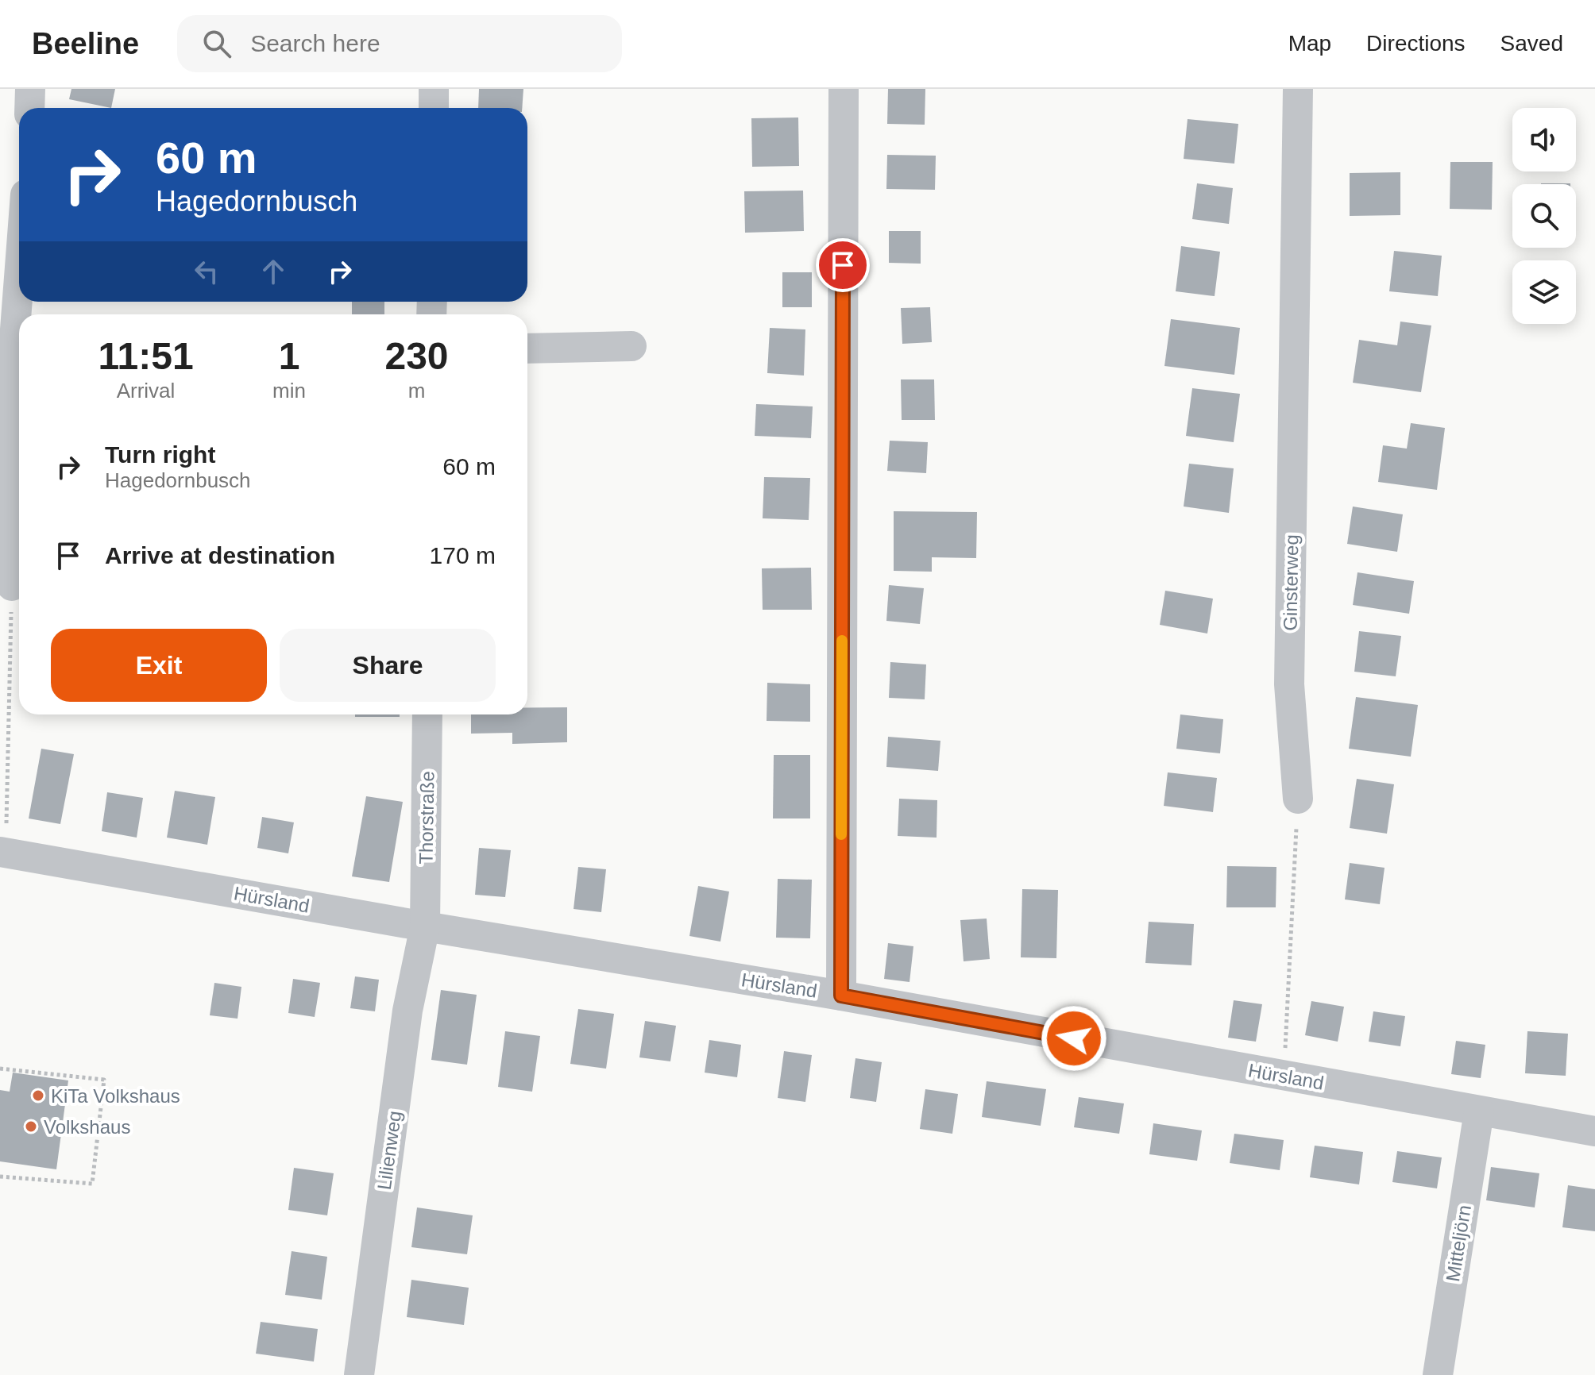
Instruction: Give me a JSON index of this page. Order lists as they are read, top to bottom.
{
  "streets": {
    "street": [
      "Ginsterweg",
      "Thorstraße",
      "Hürsland",
      "Lilienweg",
      "Mitteljörn"
    ]
  },
  "crossings": [
    ["Thorstraße", "Hürsland"],
    ["Thorstraße", "Lilienweg"],
    ["Hürsland", "Lilienweg"],
    ["Hürsland", "Mitteljörn"]
  ],
  "places": ["KiTa Volkshaus", "Volkshaus"],
  "page": {
    "header": "Beeline",
    "search": "Search here",
    "nav": ["Map", "Directions", "Saved"],
    "turn": ["60 m", "Hagedornbusch"],
    "eta": [
      "11:51",
      "Arrival",
      "1",
      "min",
      "230",
      "m"
    ],
    "list": [
      {
        "name": "Turn right",
        "note": "Hagedornbusch",
        "value": "60 m"
      },
      {
        "name": "Arrive at destination",
        "value": "170 m"
      }
    ],
    "buttons": ["Exit", "Share"]
  }
}
